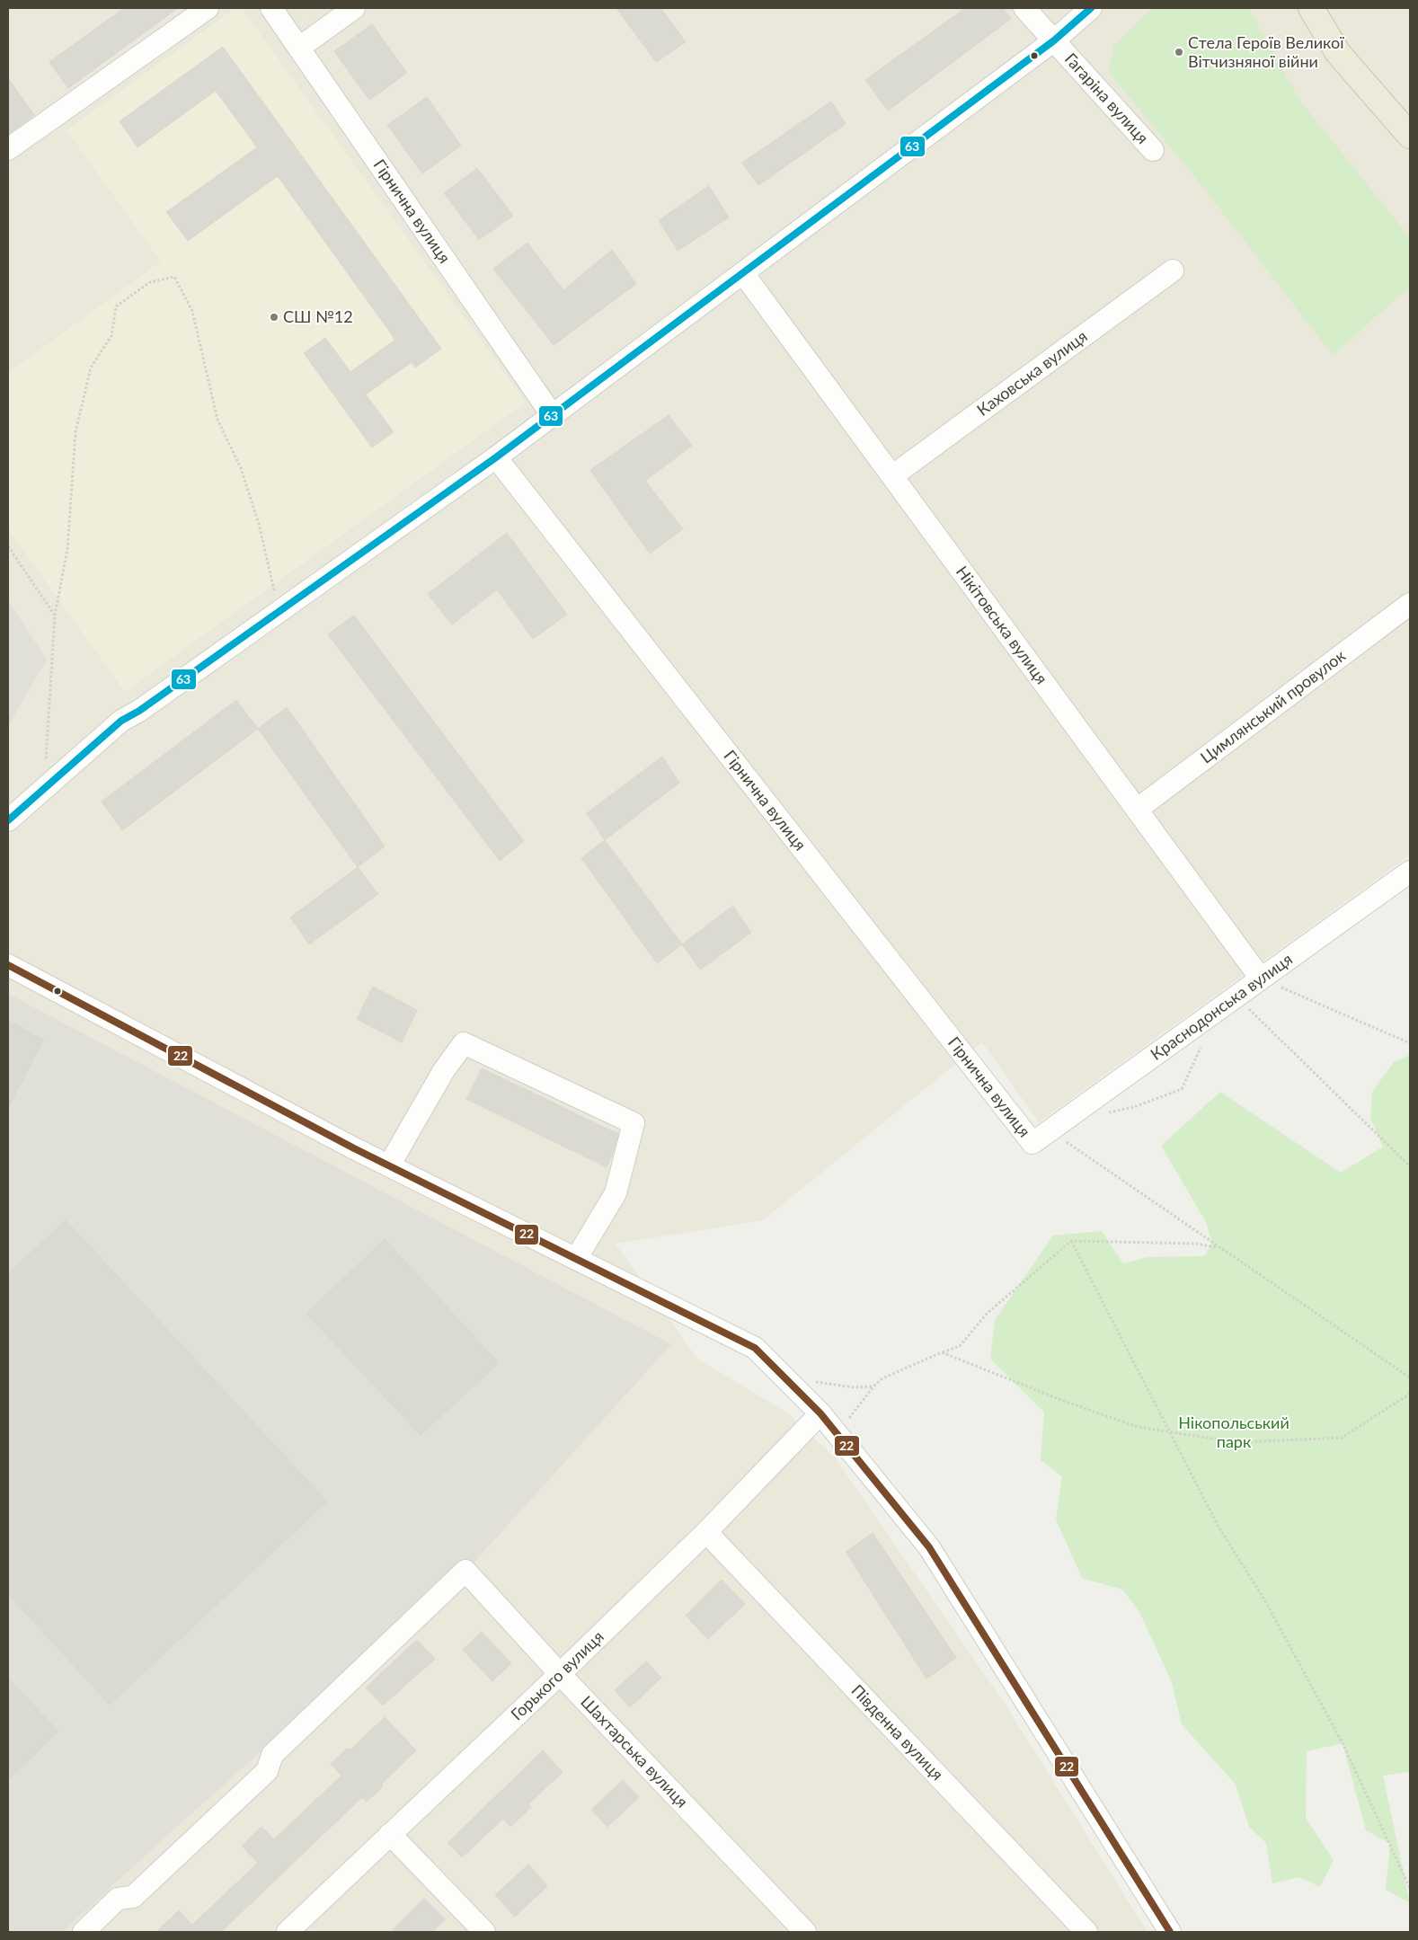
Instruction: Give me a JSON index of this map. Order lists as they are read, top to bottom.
{
  "streets": {
    "street": [
      "Гагаріна вулиця",
      "Гірнична вулиця",
      "Каховська вулиця",
      "Нікітовська вулиця",
      "Цимлянський провулок",
      "Краснодонська вулиця",
      "Горького вулиця",
      "Південна вулиця",
      "Шахтарська вулиця"
    ]
  },
  "crossings": [
    ["Гірнична вулиця", "Краснодонська вулиця"],
    ["Каховська вулиця", "Нікітовська вулиця"],
    ["Нікітовська вулиця", "Цимлянський провулок"],
    ["Нікітовська вулиця", "Краснодонська вулиця"],
    ["Горького вулиця", "Південна вулиця"],
    ["Горького вулиця", "Шахтарська вулиця"]
  ],
  "parks": ["Нікопольський парк"],
  "places": ["Стела Героїв Великої Вітчизняної війни", "СШ №12"],
  "lines": ["transit line 63", "transit line 22"]
}
